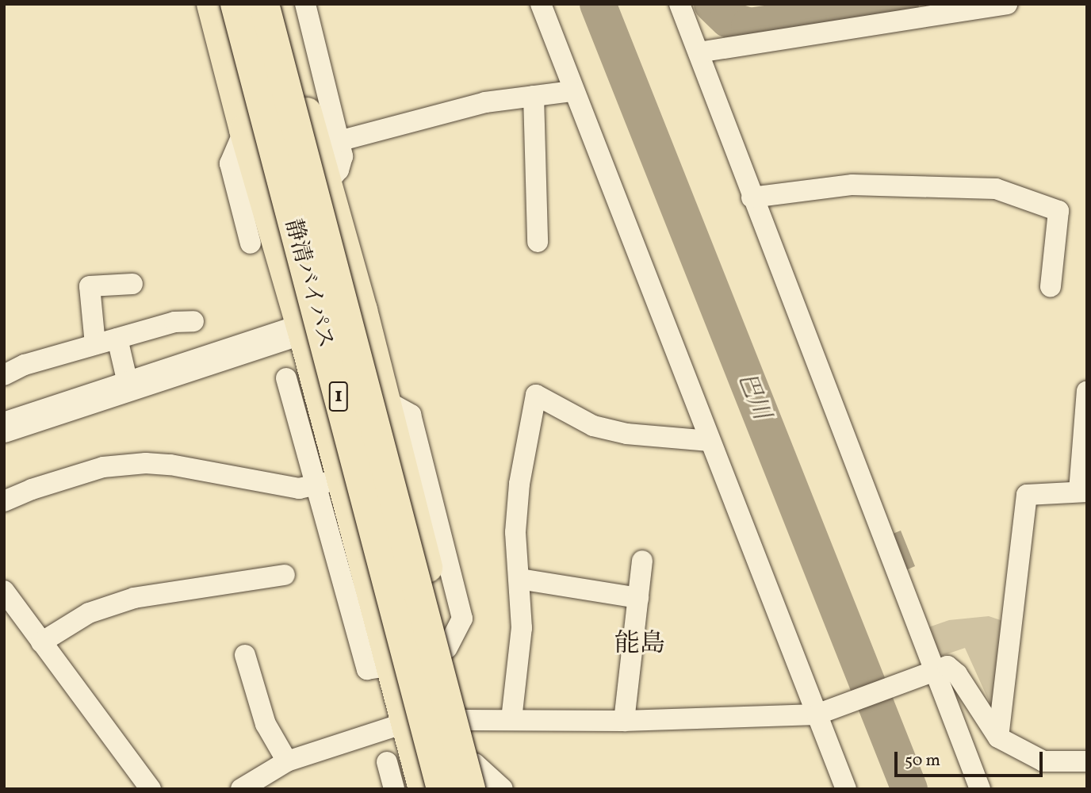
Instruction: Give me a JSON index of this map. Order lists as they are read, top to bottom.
{
  "streets": {
    "highway": ["静清バイパス", "1"]
  },
  "districts": ["能島"],
  "water": ["巴川"],
  "scale_bar": "50 m"
}
